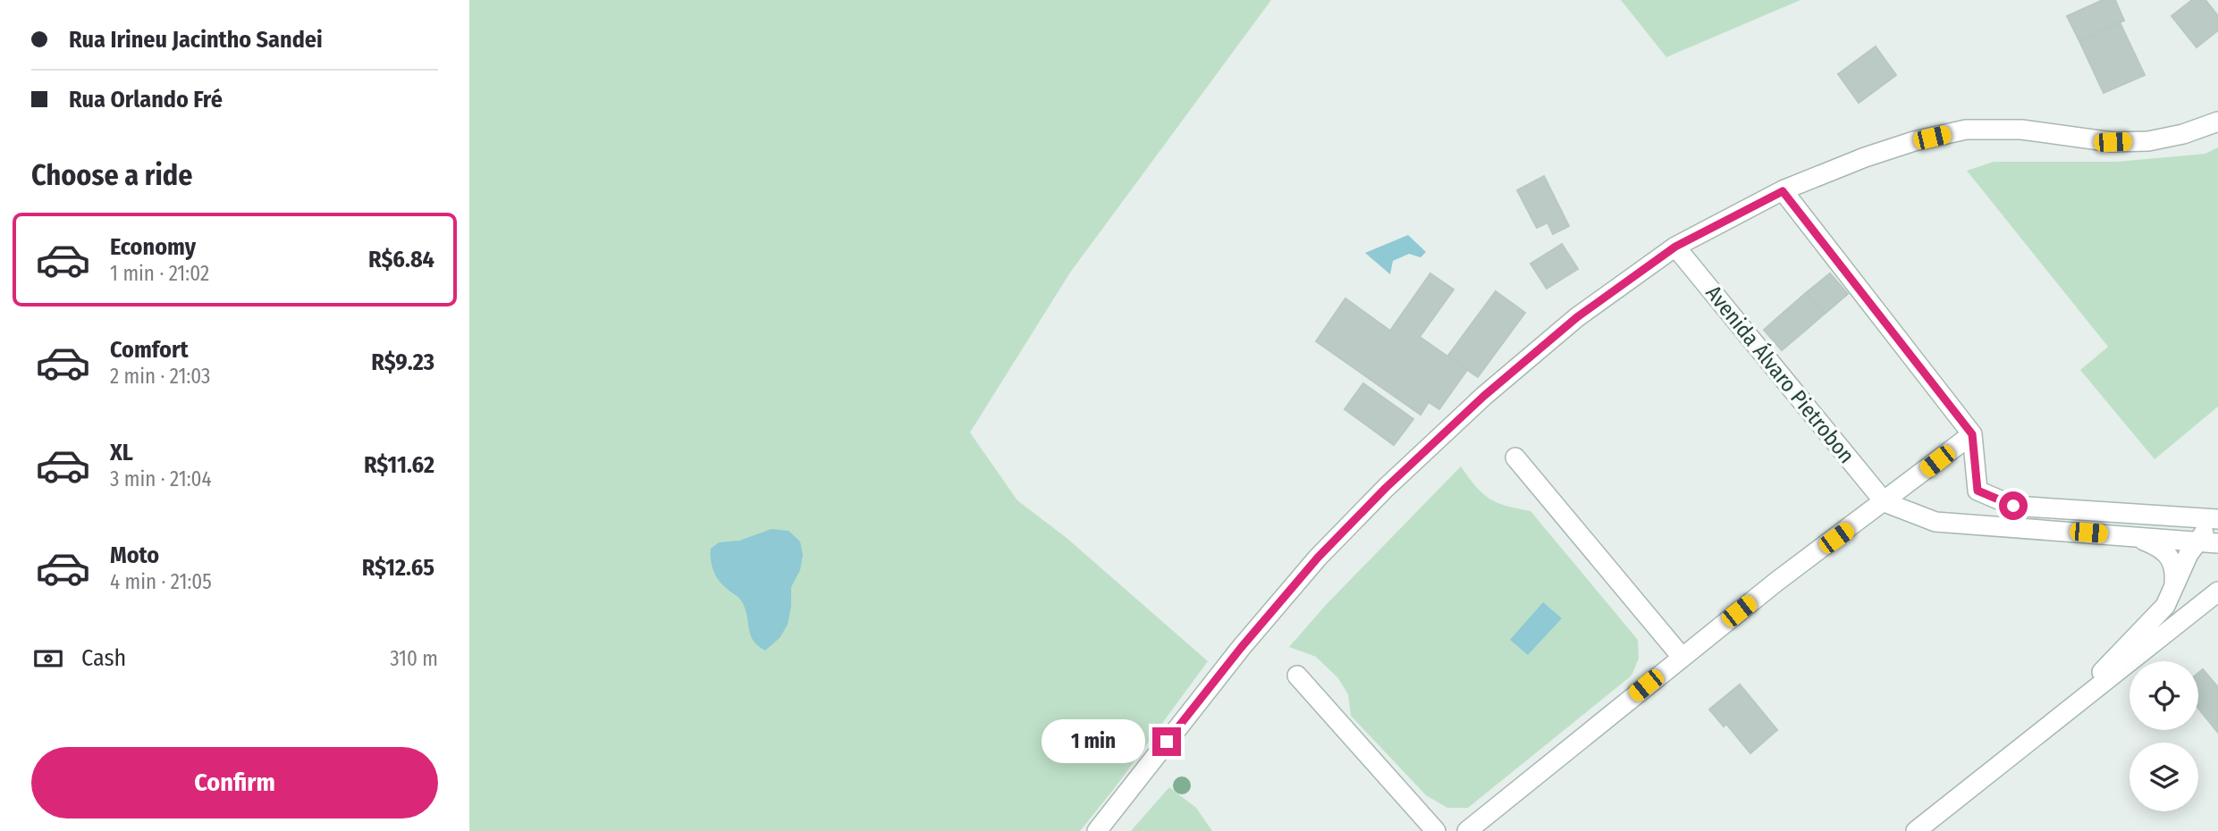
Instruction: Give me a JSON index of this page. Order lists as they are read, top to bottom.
{
  "streets": {
    "street": ["Avenida Álvaro Pietrobon"]
  },
  "page": {
    "banner": ["Rua Irineu Jacintho Sandei", "Rua Orlando Fré"],
    "heading": "Choose a ride",
    "list": [
      {
        "name": "Economy",
        "note": "1 min · 21:02",
        "value": "R$6.84"
      },
      {
        "name": "Comfort",
        "note": "2 min · 21:03",
        "value": "R$9.23"
      },
      {
        "name": "XL",
        "note": "3 min · 21:04",
        "value": "R$11.62"
      },
      {
        "name": "Moto",
        "note": "4 min · 21:05",
        "value": "R$12.65"
      }
    ],
    "pay": ["Cash", "310 m"],
    "bubble": "1 min",
    "buttons": "Confirm"
  }
}
